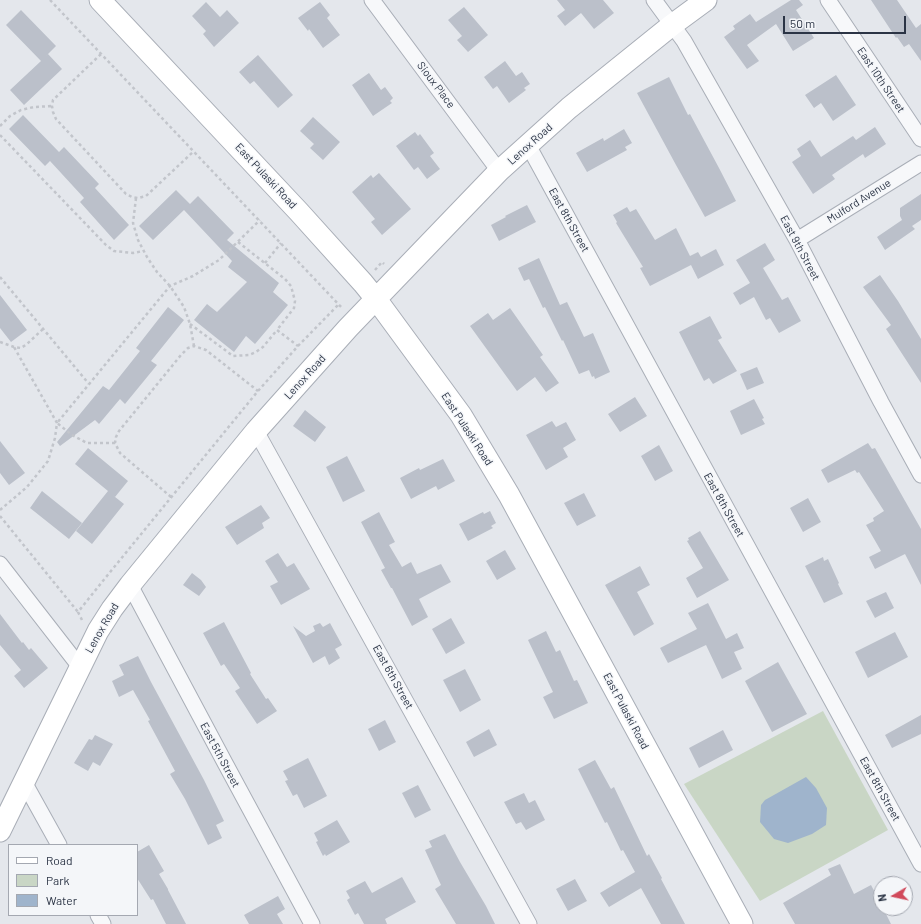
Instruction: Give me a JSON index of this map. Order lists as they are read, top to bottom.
{
  "streets": {
    "main road": ["Lenox Road", "East Pulaski Road"],
    "street": [
      "East 10th Street",
      "Sioux Place",
      "Mulford Avenue",
      "East 8th Street",
      "East 9th Street",
      "East 6th Street",
      "East 5th Street"
    ]
  },
  "crossings": [
    ["Sioux Place", "Lenox Road"],
    ["Lenox Road", "East Pulaski Road"],
    ["Lenox Road", "East 8th Street"],
    ["Lenox Road", "East 9th Street"],
    ["Lenox Road", "East 6th Street"],
    ["Lenox Road", "East 5th Street"],
    ["Mulford Avenue", "East 9th Street"]
  ],
  "legend": ["Road", "Park", "Water"],
  "scale_bar": "50 m",
  "north": "left"
}
